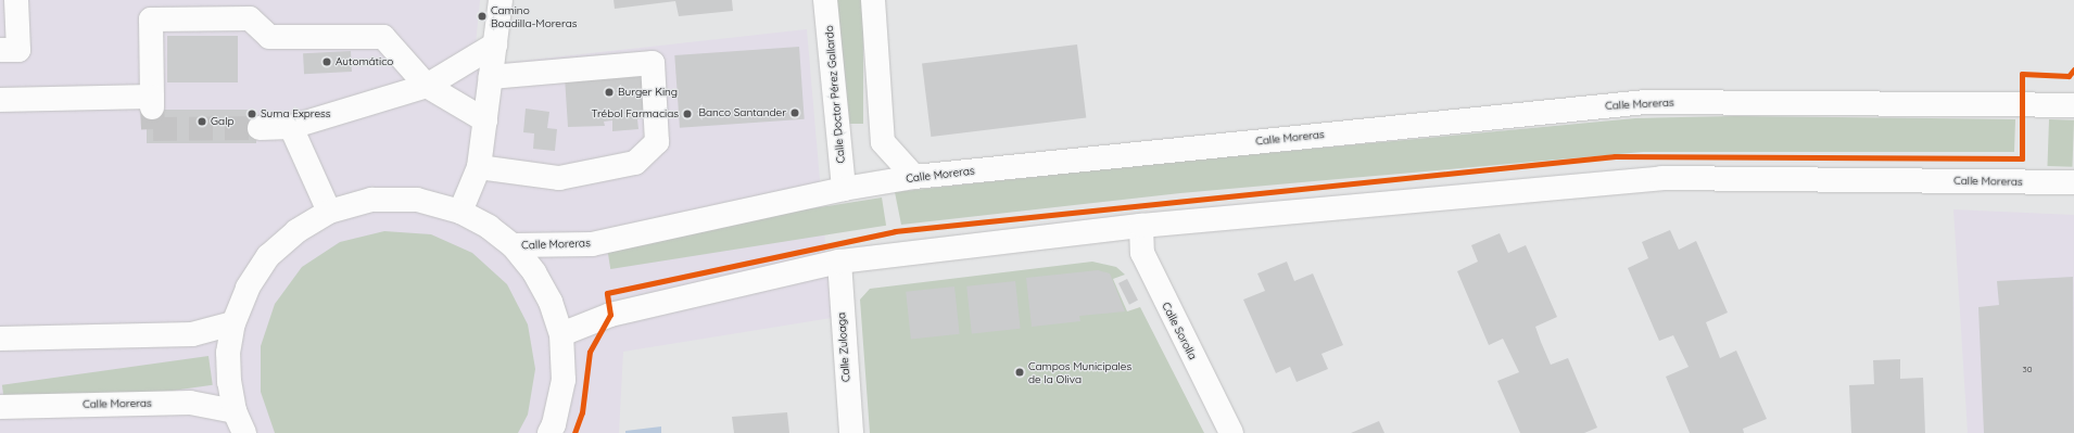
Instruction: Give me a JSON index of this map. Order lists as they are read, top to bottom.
{
  "streets": {
    "street": [
      "Calle Doctor Pérez Gallardo",
      "Calle Moreras",
      "Calle Sorolla",
      "Calle Zuloaga"
    ]
  },
  "crossings": [
    ["Calle Doctor Pérez Gallardo", "Calle Moreras"],
    ["Calle Moreras", "Calle Sorolla"],
    ["Calle Moreras", "Calle Zuloaga"]
  ],
  "places": [
    "Camino Boadilla-Moreras",
    "Automático",
    "Burger King",
    "Banco Santander",
    "Suma Express",
    "Trébol Farmacias",
    "Galp",
    "Campos Municipales de la Oliva"
  ],
  "house_numbers": ["30"]
}
